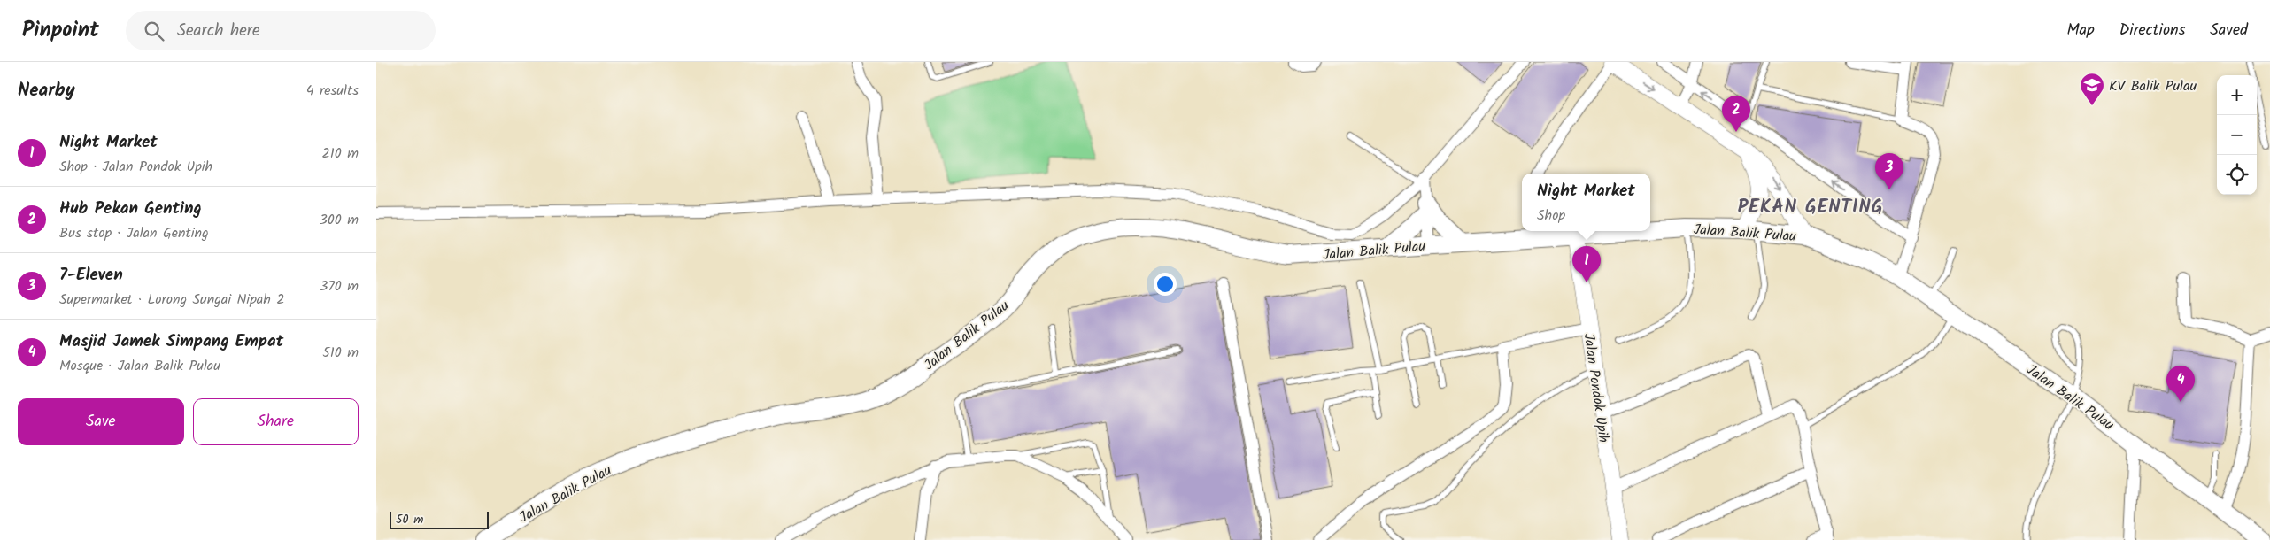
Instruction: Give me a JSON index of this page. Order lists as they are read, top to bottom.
{
  "streets": {
    "main road": ["Jalan Balik Pulau", "Jalan Pondok Upih"]
  },
  "crossings": [
    ["Jalan Balik Pulau", "Jalan Pondok Upih"]
  ],
  "districts": ["PEKAN GENTING"],
  "places": {
    "school or university": ["KV Balik Pulau"]
  },
  "scale_bar": "50 m",
  "page": {
    "header": "Pinpoint",
    "search": "Search here",
    "nav": ["Map", "Directions", "Saved"],
    "heading": ["Nearby", "4 results"],
    "map_buttons": ["+", "−"],
    "pins": [
      "2",
      "3",
      "1",
      "4"
    ],
    "list": [
      {
        "mark": "1",
        "name": "Night Market",
        "note": "Shop · Jalan Pondok Upih",
        "value": "210 m"
      },
      {
        "mark": "2",
        "name": "Hub Pekan Genting",
        "note": "Bus stop · Jalan Genting",
        "value": "300 m"
      },
      {
        "mark": "3",
        "name": "7-Eleven",
        "note": "Supermarket · Lorong Sungai Nipah 2",
        "value": "370 m"
      },
      {
        "mark": "4",
        "name": "Masjid Jamek Simpang Empat",
        "note": "Mosque · Jalan Balik Pulau",
        "value": "510 m"
      }
    ],
    "popup": ["Night Market", "Shop"],
    "buttons": ["Save", "Share"],
    "scale": "50 m"
  }
}
